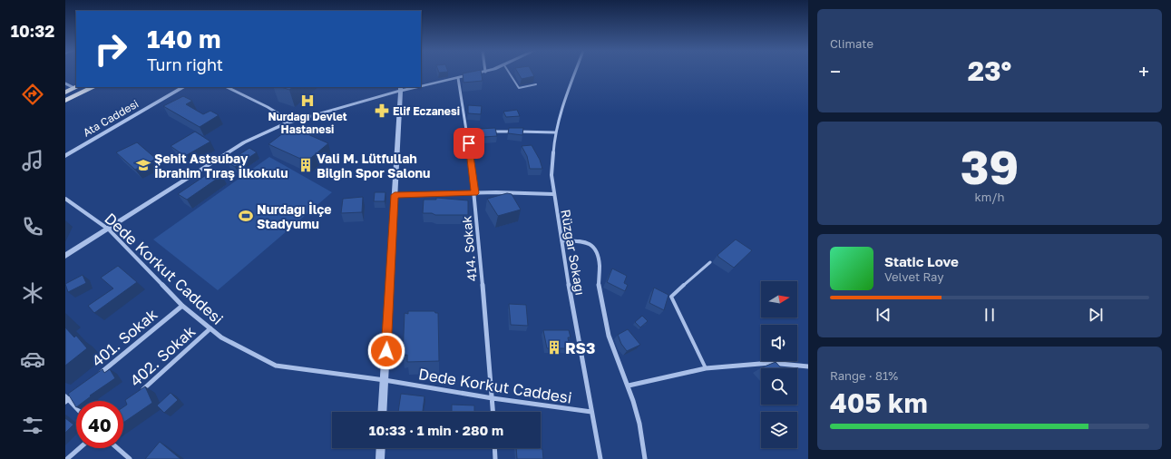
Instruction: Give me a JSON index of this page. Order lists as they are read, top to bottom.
{
  "streets": {
    "street": [
      "Ata Caddesi",
      "414. Sokak",
      "Rüzgar Sokağı",
      "Dede Korkut Caddesi",
      "401. Sokak",
      "402. Sokak"
    ]
  },
  "crossings": [
    ["414. Sokak", "Dede Korkut Caddesi"],
    ["Rüzgar Sokağı", "Dede Korkut Caddesi"],
    ["Dede Korkut Caddesi", "401. Sokak"],
    ["Dede Korkut Caddesi", "402. Sokak"]
  ],
  "places": {
    "hospital": ["Nurdağı Devlet Hastanesi"],
    "pharmacy": ["Elif Eczanesi"],
    "school or university": ["Şehit Astsubay İbrahim Tıraş İlkokulu"],
    "building": ["Vali M. Lütfullah Bilgin Spor Salonu", "RS3"],
    "sports": ["Nurdağı İlçe Stadyumu"]
  },
  "north": "right",
  "page": {
    "tabs": "10:32",
    "tile": [
      "Climate",
      ["39", "km/h"],
      ["Range · 81%", "405 km"]
    ],
    "turn": ["140 m", "Turn right"],
    "heat": ["−", "23°", "+"],
    "song": ["Static Love", "Velvet Ray"],
    "limit": "40",
    "trip": "10:33 · 1 min · 280 m"
  }
}
